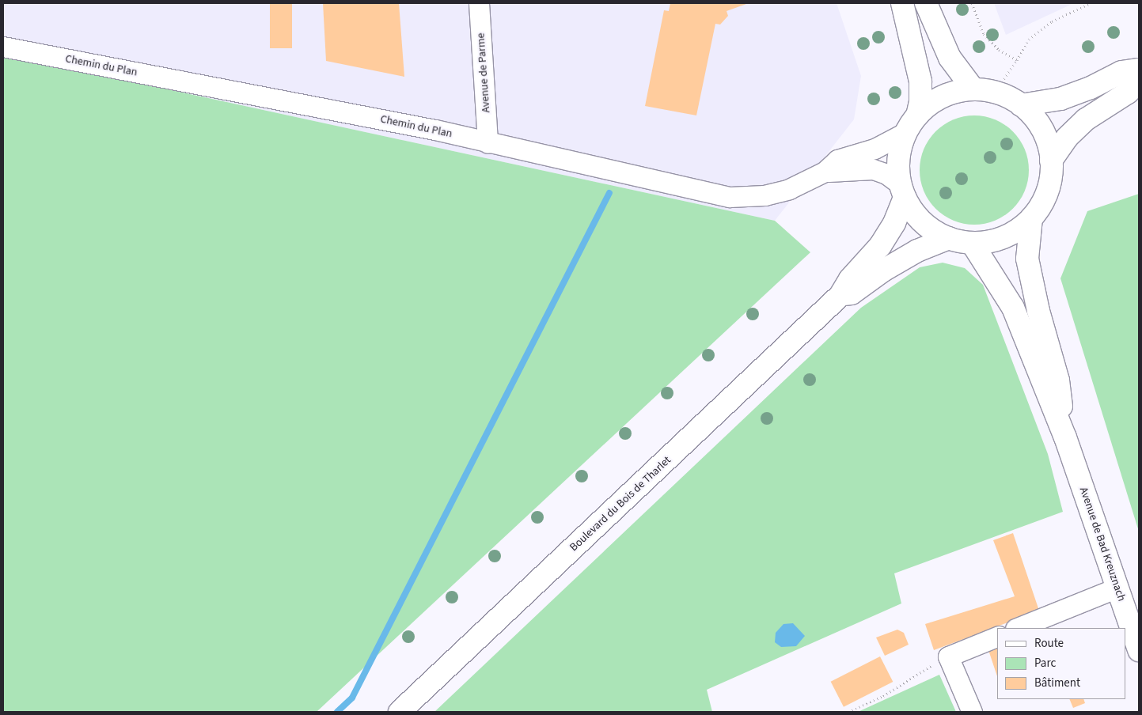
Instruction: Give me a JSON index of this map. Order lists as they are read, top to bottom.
{
  "streets": {
    "main road": ["Boulevard du Bois de Tharlet", "Avenue de Bad Kreuznach"],
    "street": ["Chemin du Plan", "Avenue de Parme"]
  },
  "crossings": [
    ["Chemin du Plan", "Avenue de Parme"],
    ["Chemin du Plan", "Boulevard du Bois de Tharlet"]
  ],
  "legend": ["Route", "Parc", "Bâtiment"]
}
